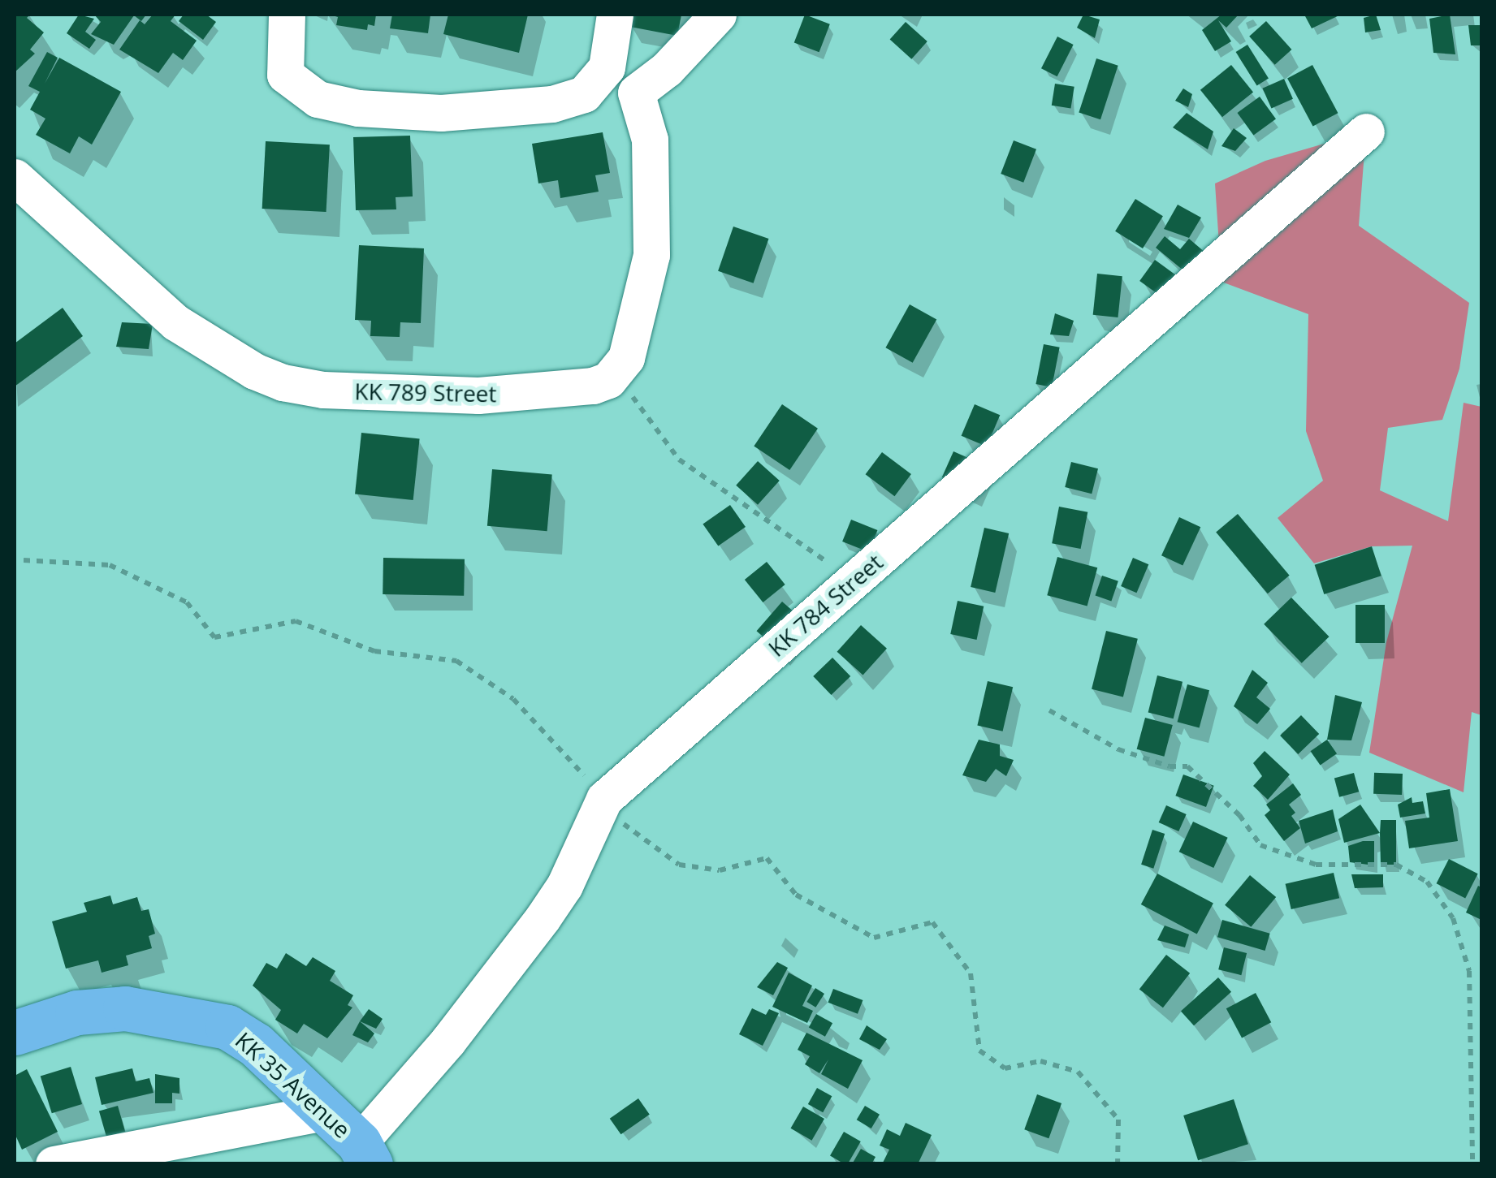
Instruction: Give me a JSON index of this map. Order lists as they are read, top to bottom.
{
  "streets": {
    "main road": ["KK 35 Avenue"],
    "street": ["KK 789 Street", "KK 784 Street"]
  },
  "crossings": [
    ["KK 784 Street", "KK 35 Avenue"]
  ]
}
